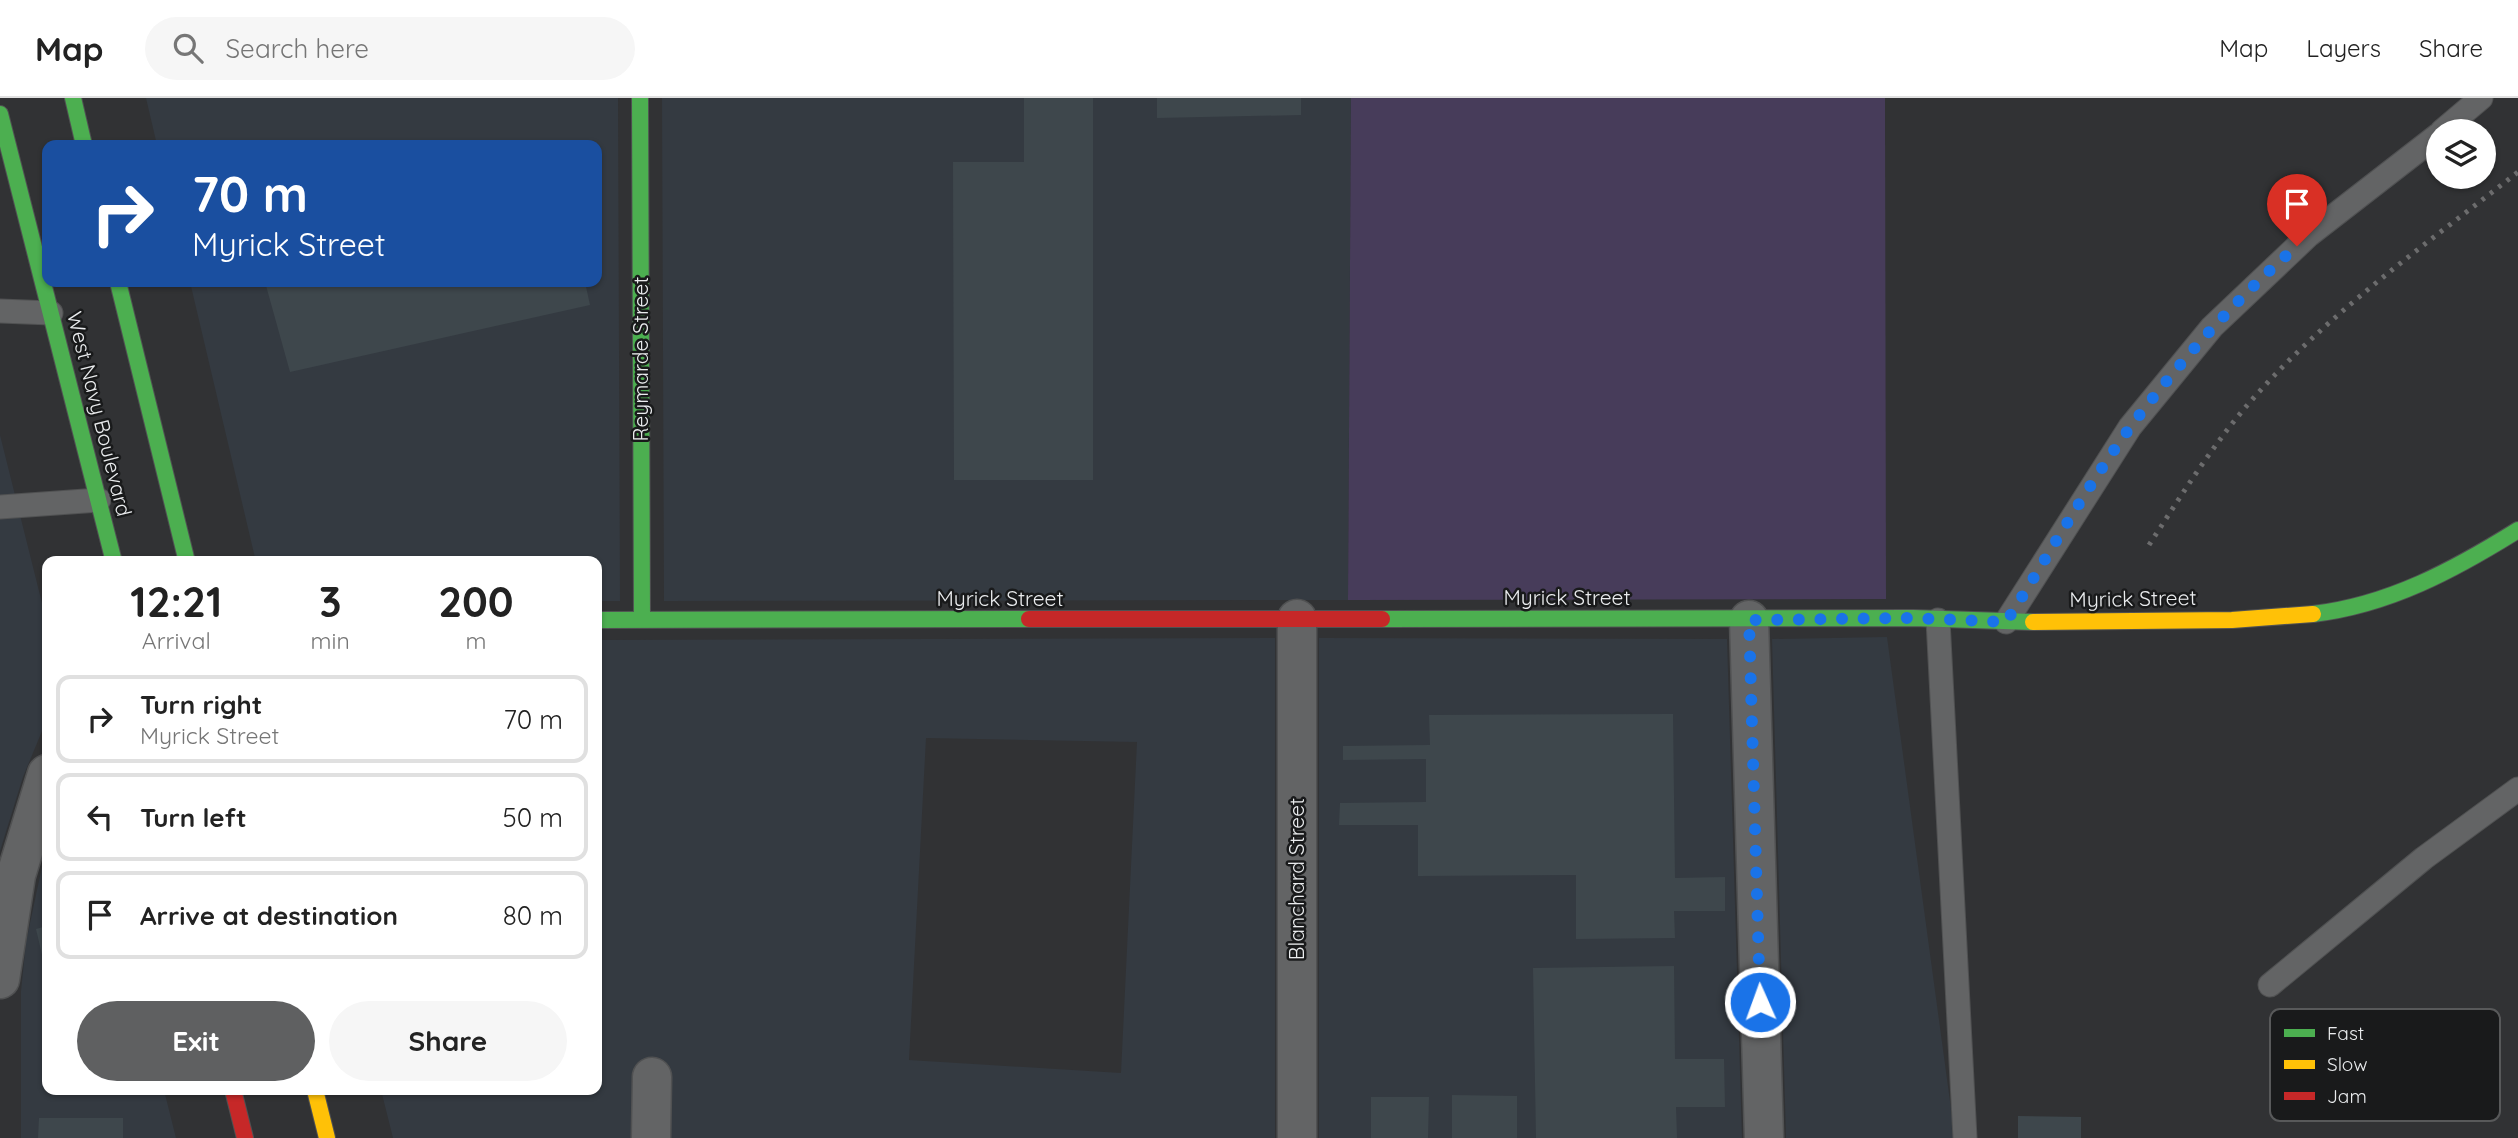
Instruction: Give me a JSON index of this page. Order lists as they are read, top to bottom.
{
  "streets": {
    "street": [
      "Reymarde Street",
      "West Navy Boulevard",
      "Myrick Street",
      "Blanchard Street"
    ]
  },
  "crossings": [
    ["Reymarde Street", "Myrick Street"],
    ["Myrick Street", "Blanchard Street"]
  ],
  "legend": ["Fast", "Slow", "Jam"],
  "page": {
    "header": "Map",
    "search": "Search here",
    "nav": ["Map", "Layers", "Share"],
    "turn": ["70 m", "Myrick Street"],
    "eta": [
      "12:21",
      "Arrival",
      "3",
      "min",
      "200",
      "m"
    ],
    "list": [
      {
        "name": "Turn right",
        "note": "Myrick Street",
        "value": "70 m"
      },
      {
        "name": "Turn left",
        "value": "50 m"
      },
      {
        "name": "Arrive at destination",
        "value": "80 m"
      }
    ],
    "buttons": ["Exit", "Share"]
  }
}
